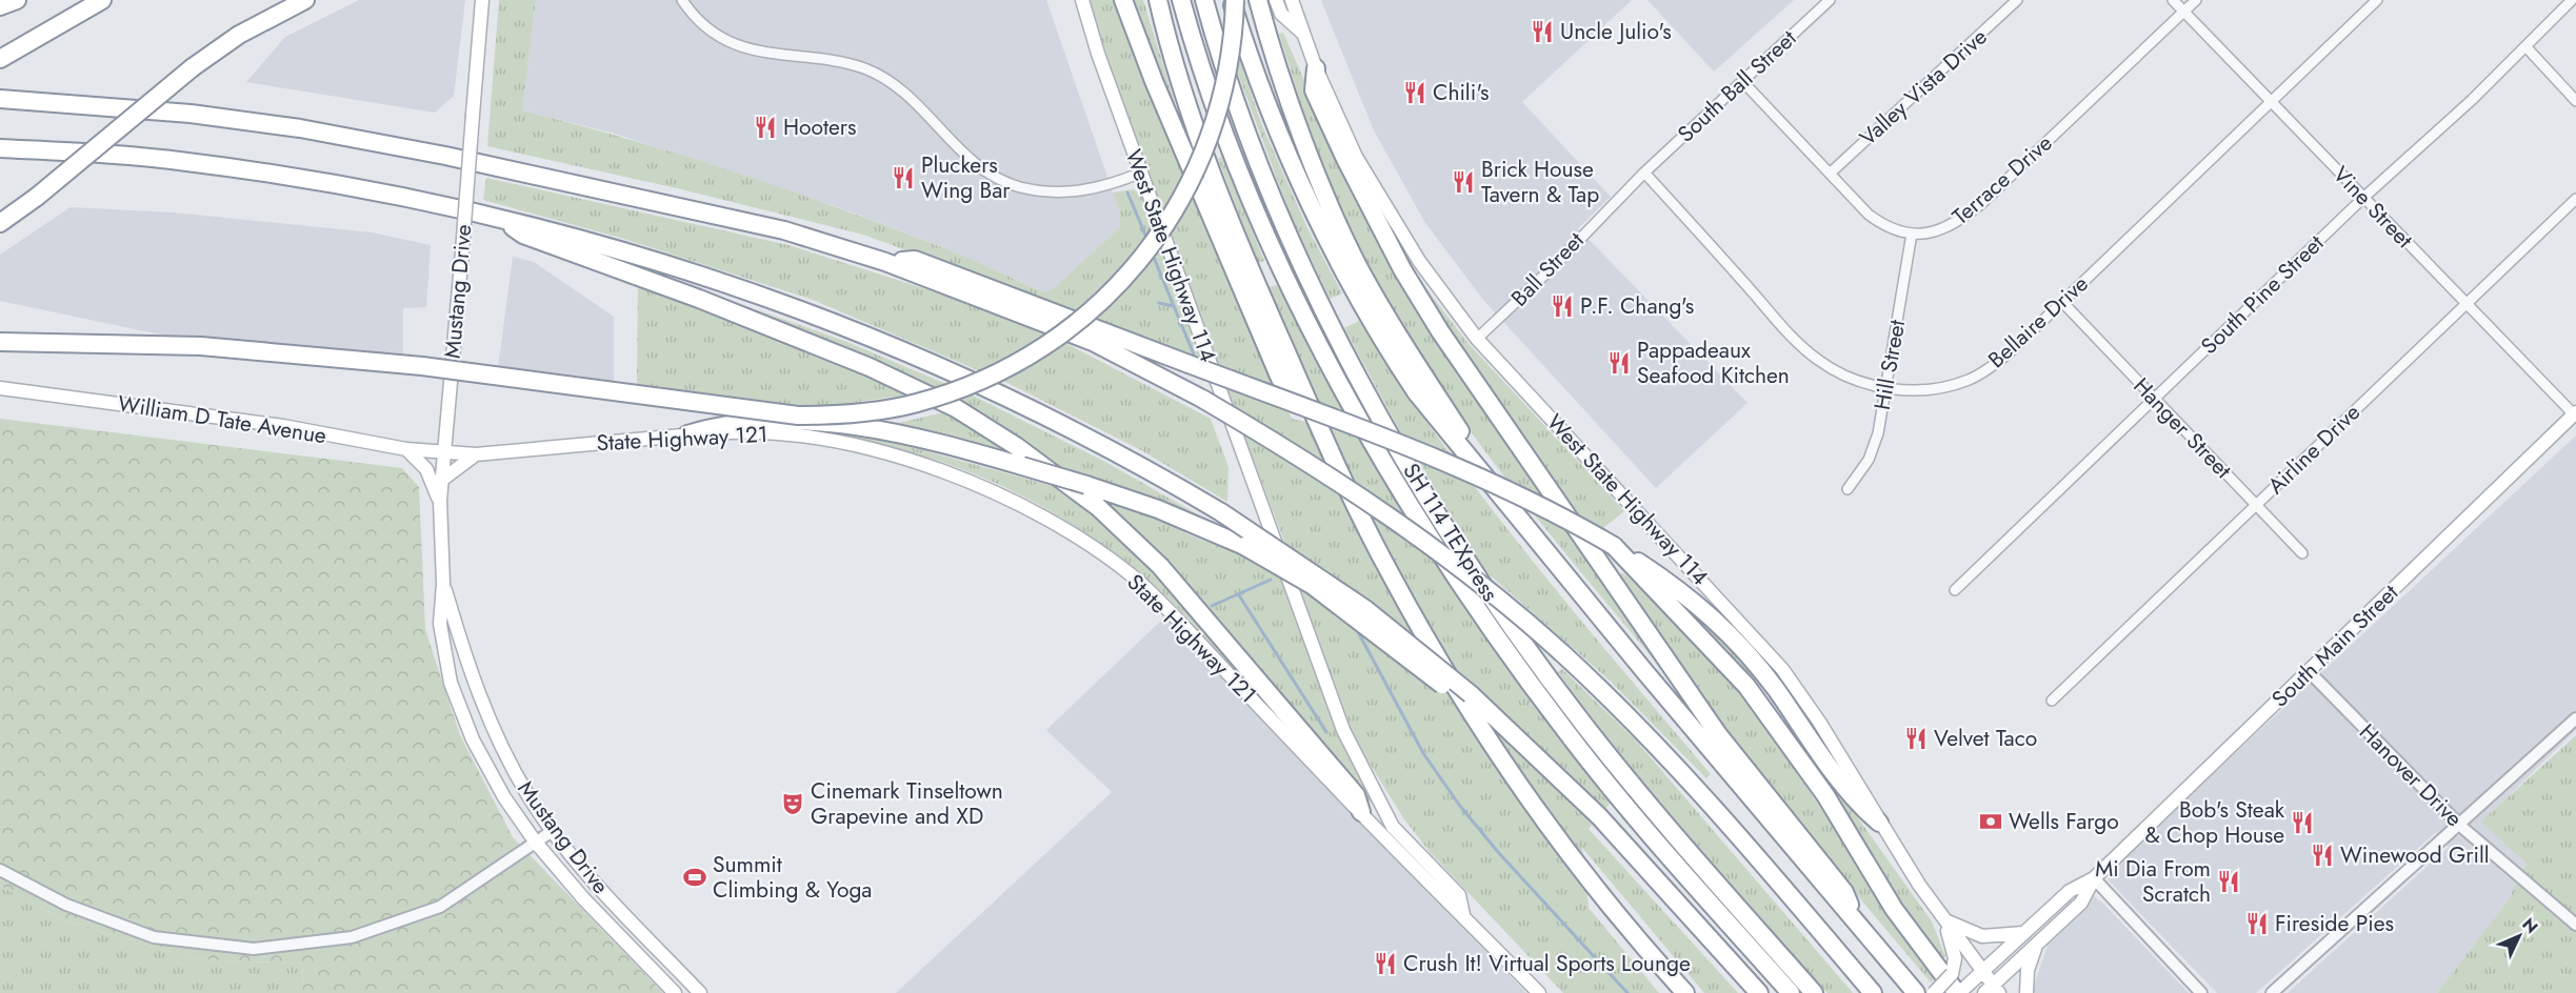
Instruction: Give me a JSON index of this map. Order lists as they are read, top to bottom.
{
  "streets": {
    "highway": ["SH 114 TEXpress"],
    "main road": [
      "West State Highway 114",
      "Mustang Drive",
      "William D Tate Avenue",
      "State Highway 121",
      "South Main Street"
    ],
    "street": [
      "South Ball Street",
      "Valley Vista Drive",
      "Terrace Drive",
      "Vine Street",
      "Ball Street",
      "South Pine Street",
      "Bellaire Drive",
      "Hill Street",
      "Hanger Street",
      "Airline Drive",
      "Hanover Drive"
    ]
  },
  "crossings": [
    ["South Ball Street", "Terrace Drive"],
    ["South Ball Street", "Ball Street"],
    ["South Ball Street", "Bellaire Drive"],
    ["Valley Vista Drive", "Terrace Drive"],
    ["Terrace Drive", "Vine Street"],
    ["Terrace Drive", "Hill Street"],
    ["Vine Street", "South Pine Street"],
    ["Vine Street", "Bellaire Drive"],
    ["Vine Street", "Airline Drive"],
    ["Vine Street", "South Main Street"],
    ["West State Highway 114", "Ball Street"],
    ["West State Highway 114", "State Highway 121"],
    ["West State Highway 114", "South Main Street"],
    ["Ball Street", "Bellaire Drive"],
    ["Mustang Drive", "William D Tate Avenue"],
    ["Mustang Drive", "State Highway 121"],
    ["South Pine Street", "Hanger Street"],
    ["Bellaire Drive", "Hill Street"],
    ["Bellaire Drive", "Hanger Street"],
    ["William D Tate Avenue", "State Highway 121"],
    ["Hanger Street", "Airline Drive"],
    ["South Main Street", "Hanover Drive"]
  ],
  "places": {
    "restaurant": [
      "Uncle Julio's",
      "Chili's",
      "Hooters",
      "Pluckers Wing Bar",
      "Brick House Tavern & Tap",
      "P.F. Chang's",
      "Pappadeaux Seafood Kitchen",
      "Velvet Taco",
      "Bob's Steak & Chop House",
      "Winewood Grill",
      "Mi Dia From Scratch",
      "Fireside Pies",
      "Crush It! Virtual Sports Lounge"
    ],
    "theatre": ["Cinemark Tinseltown Grapevine and XD"],
    "bank": ["Wells Fargo"],
    "sports": ["Summit Climbing & Yoga"]
  },
  "north": "top right"
}
